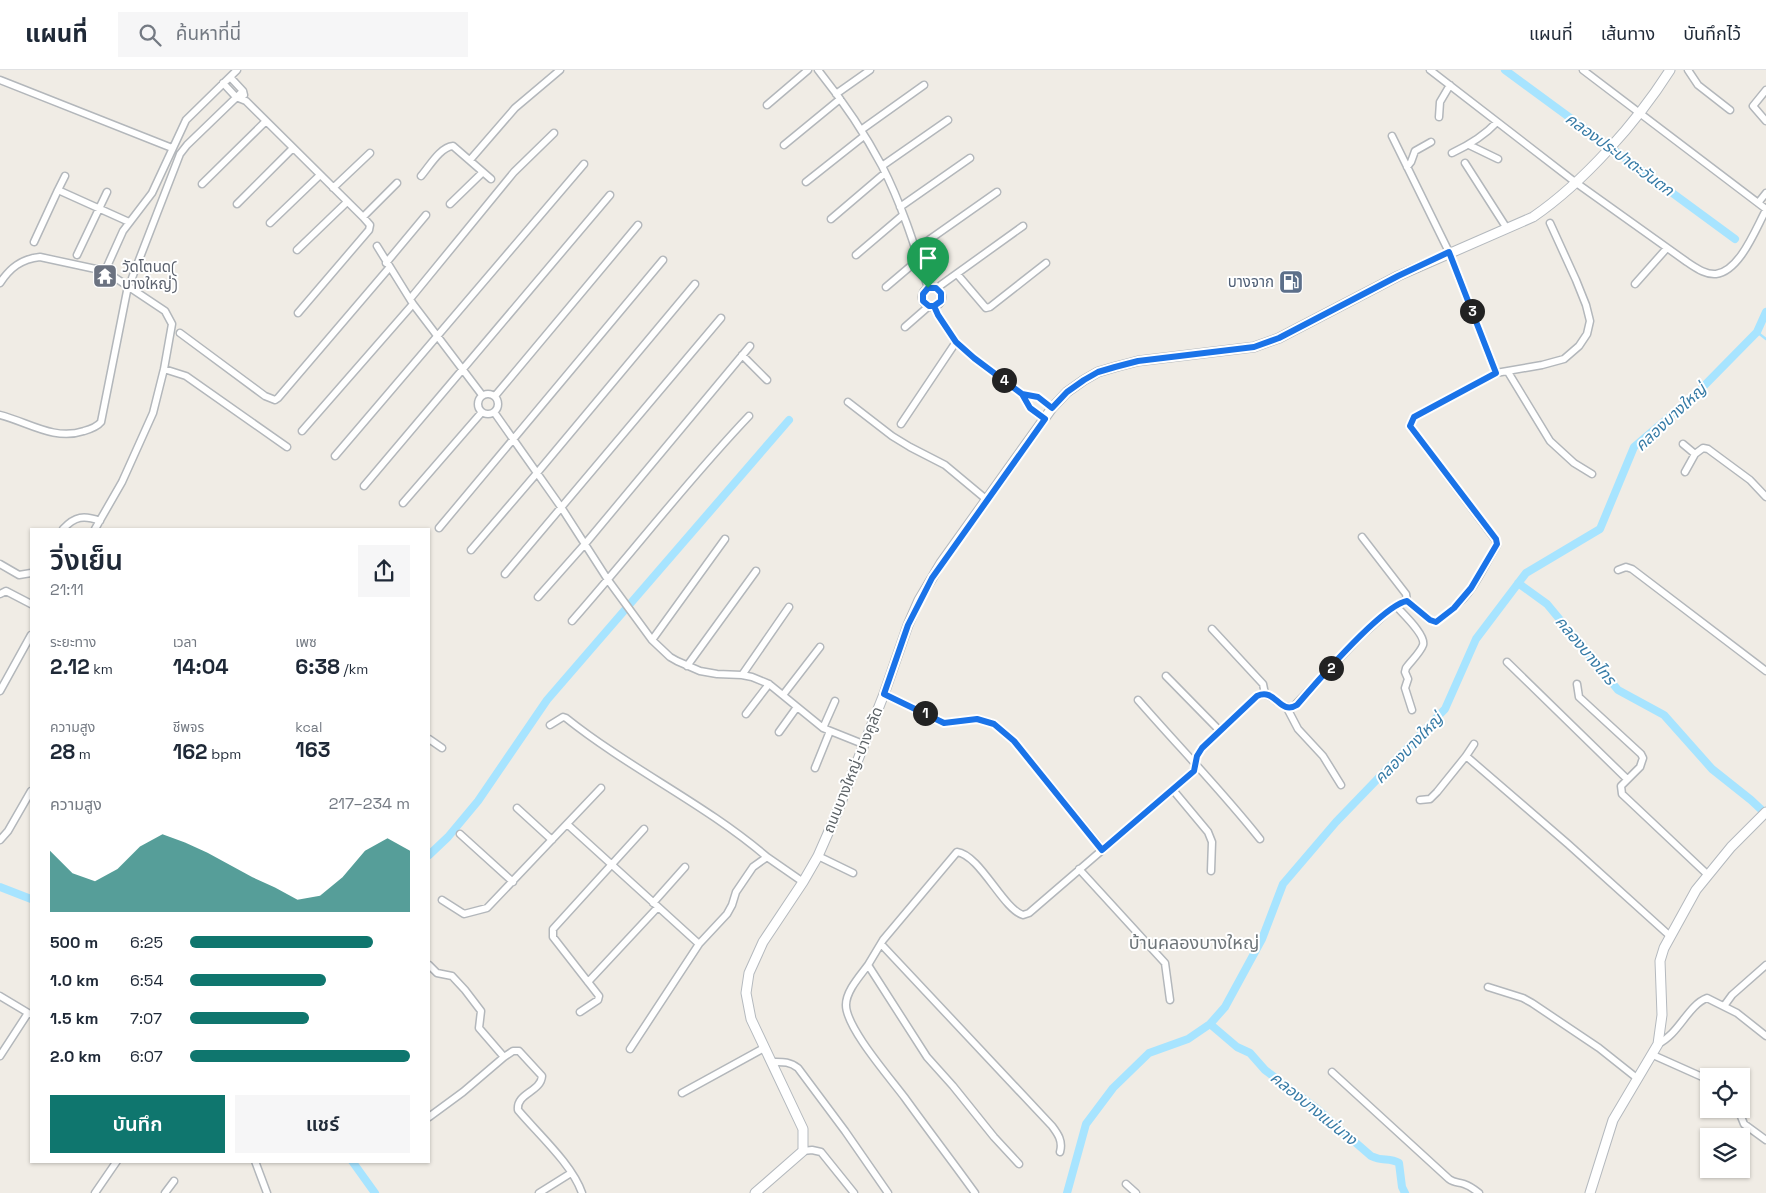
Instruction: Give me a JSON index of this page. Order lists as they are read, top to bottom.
{
  "streets": {
    "street": ["ถนนบางใหญ่-บางคูลัด"]
  },
  "districts": ["บ้านคลองบางใหญ่"],
  "water": [
    "คลองประปาตะวันตก",
    "คลองบางใหญ่",
    "คลองบางไทร",
    "คลองบางแม่นาง"
  ],
  "places": {
    "temple": ["วัดโตนด( บางใหญ่)"],
    "fuel station": ["บางจาก"]
  },
  "page": {
    "header": "แผนที่",
    "search": "ค้นหาที่นี่",
    "nav": ["แผนที่", "เส้นทาง", "บันทึกไว้"],
    "pins": [
      "3",
      "4",
      "2",
      "1"
    ],
    "heading": ["วิ่งเย็น", "21:11"],
    "stats": [
      ["ระยะทาง", "2.12 km"],
      ["เวลา", "14:04"],
      ["เพซ", "6:38 /km"],
      ["ความสูง", "28 m"],
      ["ชีพจร", "162 bpm"],
      ["kcal", "163"]
    ],
    "chart": ["ความสูง", "217–234 m"],
    "list": [
      {
        "name": "500 m",
        "note": "6:25"
      },
      {
        "name": "1.0 km",
        "note": "6:54"
      },
      {
        "name": "1.5 km",
        "note": "7:07"
      },
      {
        "name": "2.0 km",
        "note": "6:07"
      }
    ],
    "buttons": ["บันทึก", "แชร์"]
  }
}
